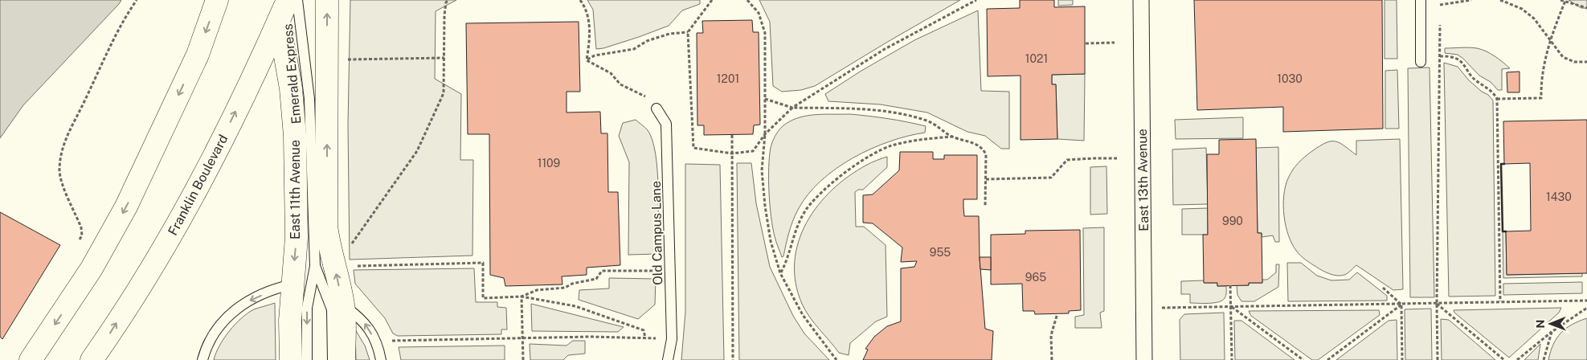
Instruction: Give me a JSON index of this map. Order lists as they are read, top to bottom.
{
  "streets": {
    "main road": ["Franklin Boulevard", "East 11th Avenue"],
    "street": ["East 13th Avenue"],
    "lane": ["Emerald Express", "Old Campus Lane"]
  },
  "crossings": [
    ["Franklin Boulevard", "East 11th Avenue"]
  ],
  "house_numbers": [
    "1021",
    "1201",
    "1030",
    "1109",
    "1430",
    "990",
    "955",
    "965"
  ],
  "north": "left"
}
